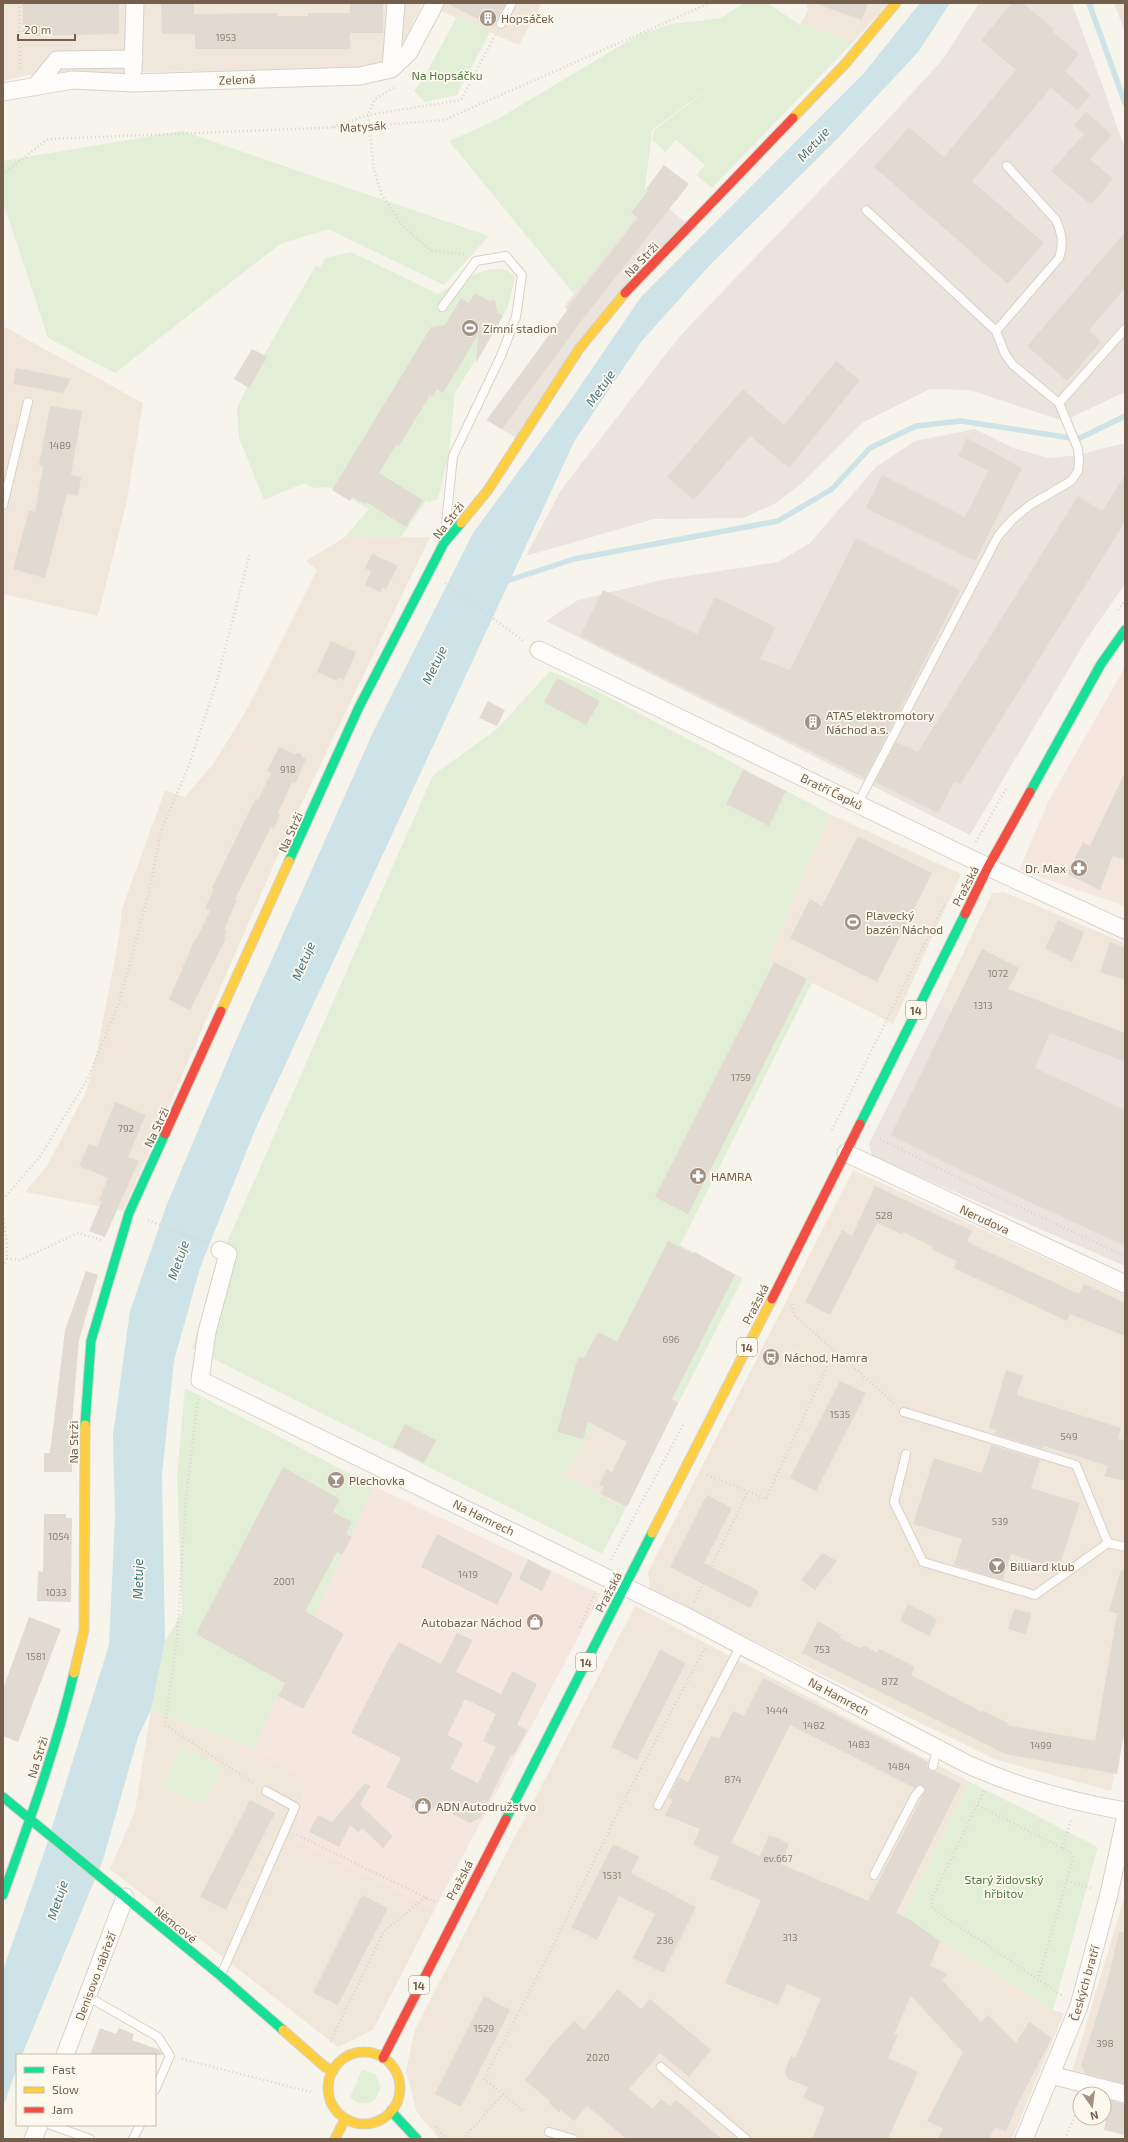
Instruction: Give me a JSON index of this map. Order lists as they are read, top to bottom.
{
  "streets": {
    "street": [
      "Zelená",
      "Na Strži",
      "Bratří Čapků",
      "Pražská",
      "14",
      "Nerudova",
      "Na Hamrech",
      "Němcové",
      "Denisovo nábřeží",
      "Českých bratří"
    ],
    "path": ["Matysák"]
  },
  "crossings": [
    ["Na Strži", "Němcové"],
    ["Bratří Čapků", "Pražská"],
    ["Pražská", "Nerudova"],
    ["Pražská", "Na Hamrech"],
    ["Pražská", "Němcové"],
    ["Němcové", "Denisovo nábřeží"]
  ],
  "water": ["Metuje"],
  "parks": ["Na Hopsáčku", "Starý židovský hřbitov"],
  "places": {
    "building": ["Hopsáček", "ATAS elektromotory Náchod a.s."],
    "sports": ["Zimní stadion", "Plavecký bazén Náchod"],
    "pharmacy": ["Dr. Max", "HAMRA"],
    "bus stop": ["Náchod, Hamra"],
    "bar": ["Plechovka", "Billiard klub"],
    "shop": ["Autobazar Náchod", "ADN Autodružstvo"]
  },
  "house_numbers": [
    "1953",
    "1489",
    "918",
    "1072",
    "1313",
    "1759",
    "792",
    "528",
    "696",
    "1535",
    "549",
    "539",
    "1054",
    "1419",
    "2001",
    "1033",
    "753",
    "1581",
    "872",
    "1444",
    "1482",
    "1483",
    "1499",
    "1484",
    "874",
    "ev.667",
    "1531",
    "313",
    "236",
    "1529",
    "398",
    "2020"
  ],
  "legend": ["Fast", "Slow", "Jam"],
  "scale_bar": "20 m",
  "north": "bottom"
}
